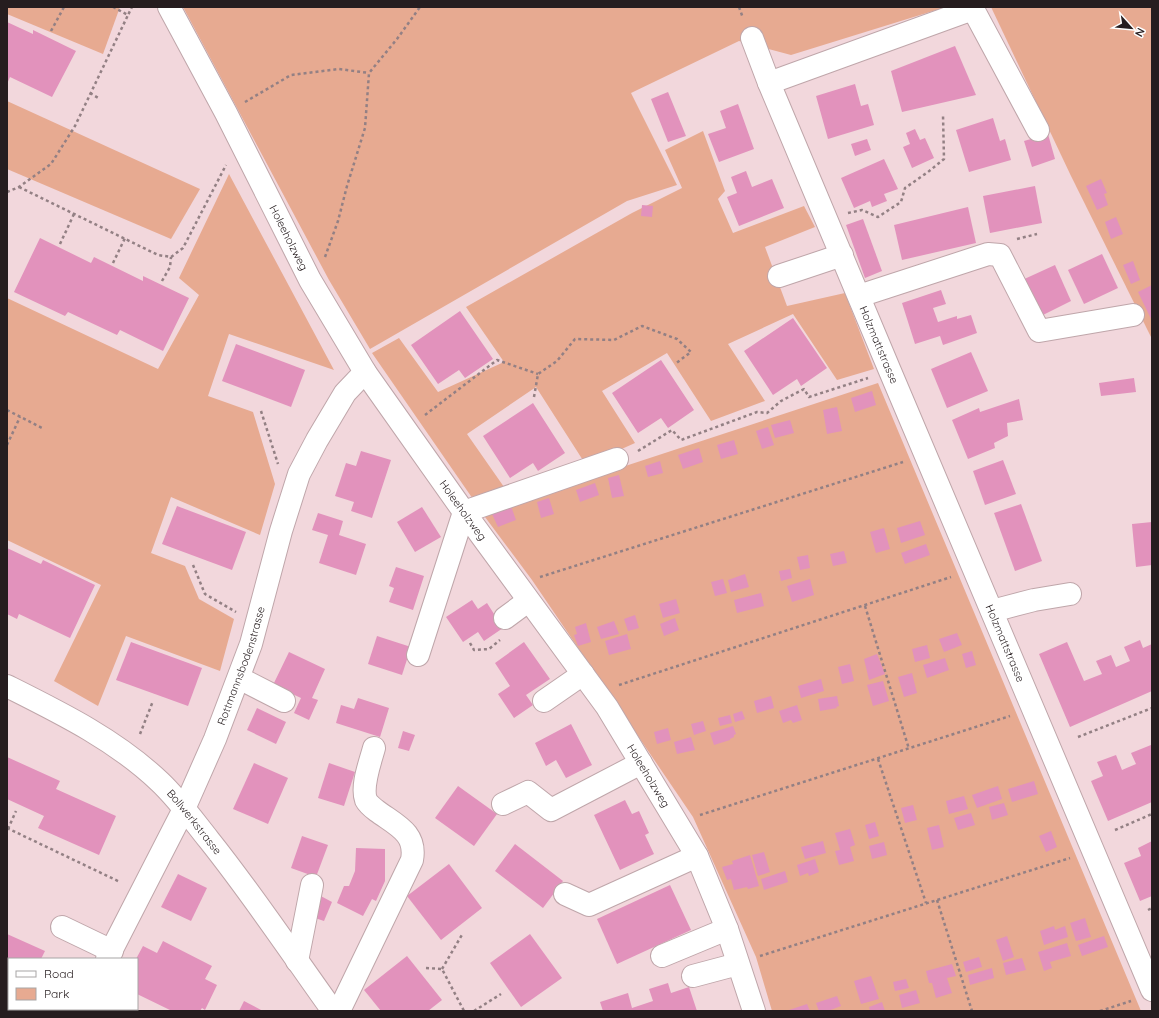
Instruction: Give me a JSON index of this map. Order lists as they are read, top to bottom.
{
  "streets": {
    "street": [
      "Holeeholzweg",
      "Holzmattstrasse",
      "Rottmannsbodenstrasse",
      "Bollwerkstrasse"
    ]
  },
  "crossings": [
    ["Holeeholzweg", "Rottmannsbodenstrasse"],
    ["Rottmannsbodenstrasse", "Bollwerkstrasse"]
  ],
  "legend": ["Road", "Park"],
  "north": "bottom right"
}
